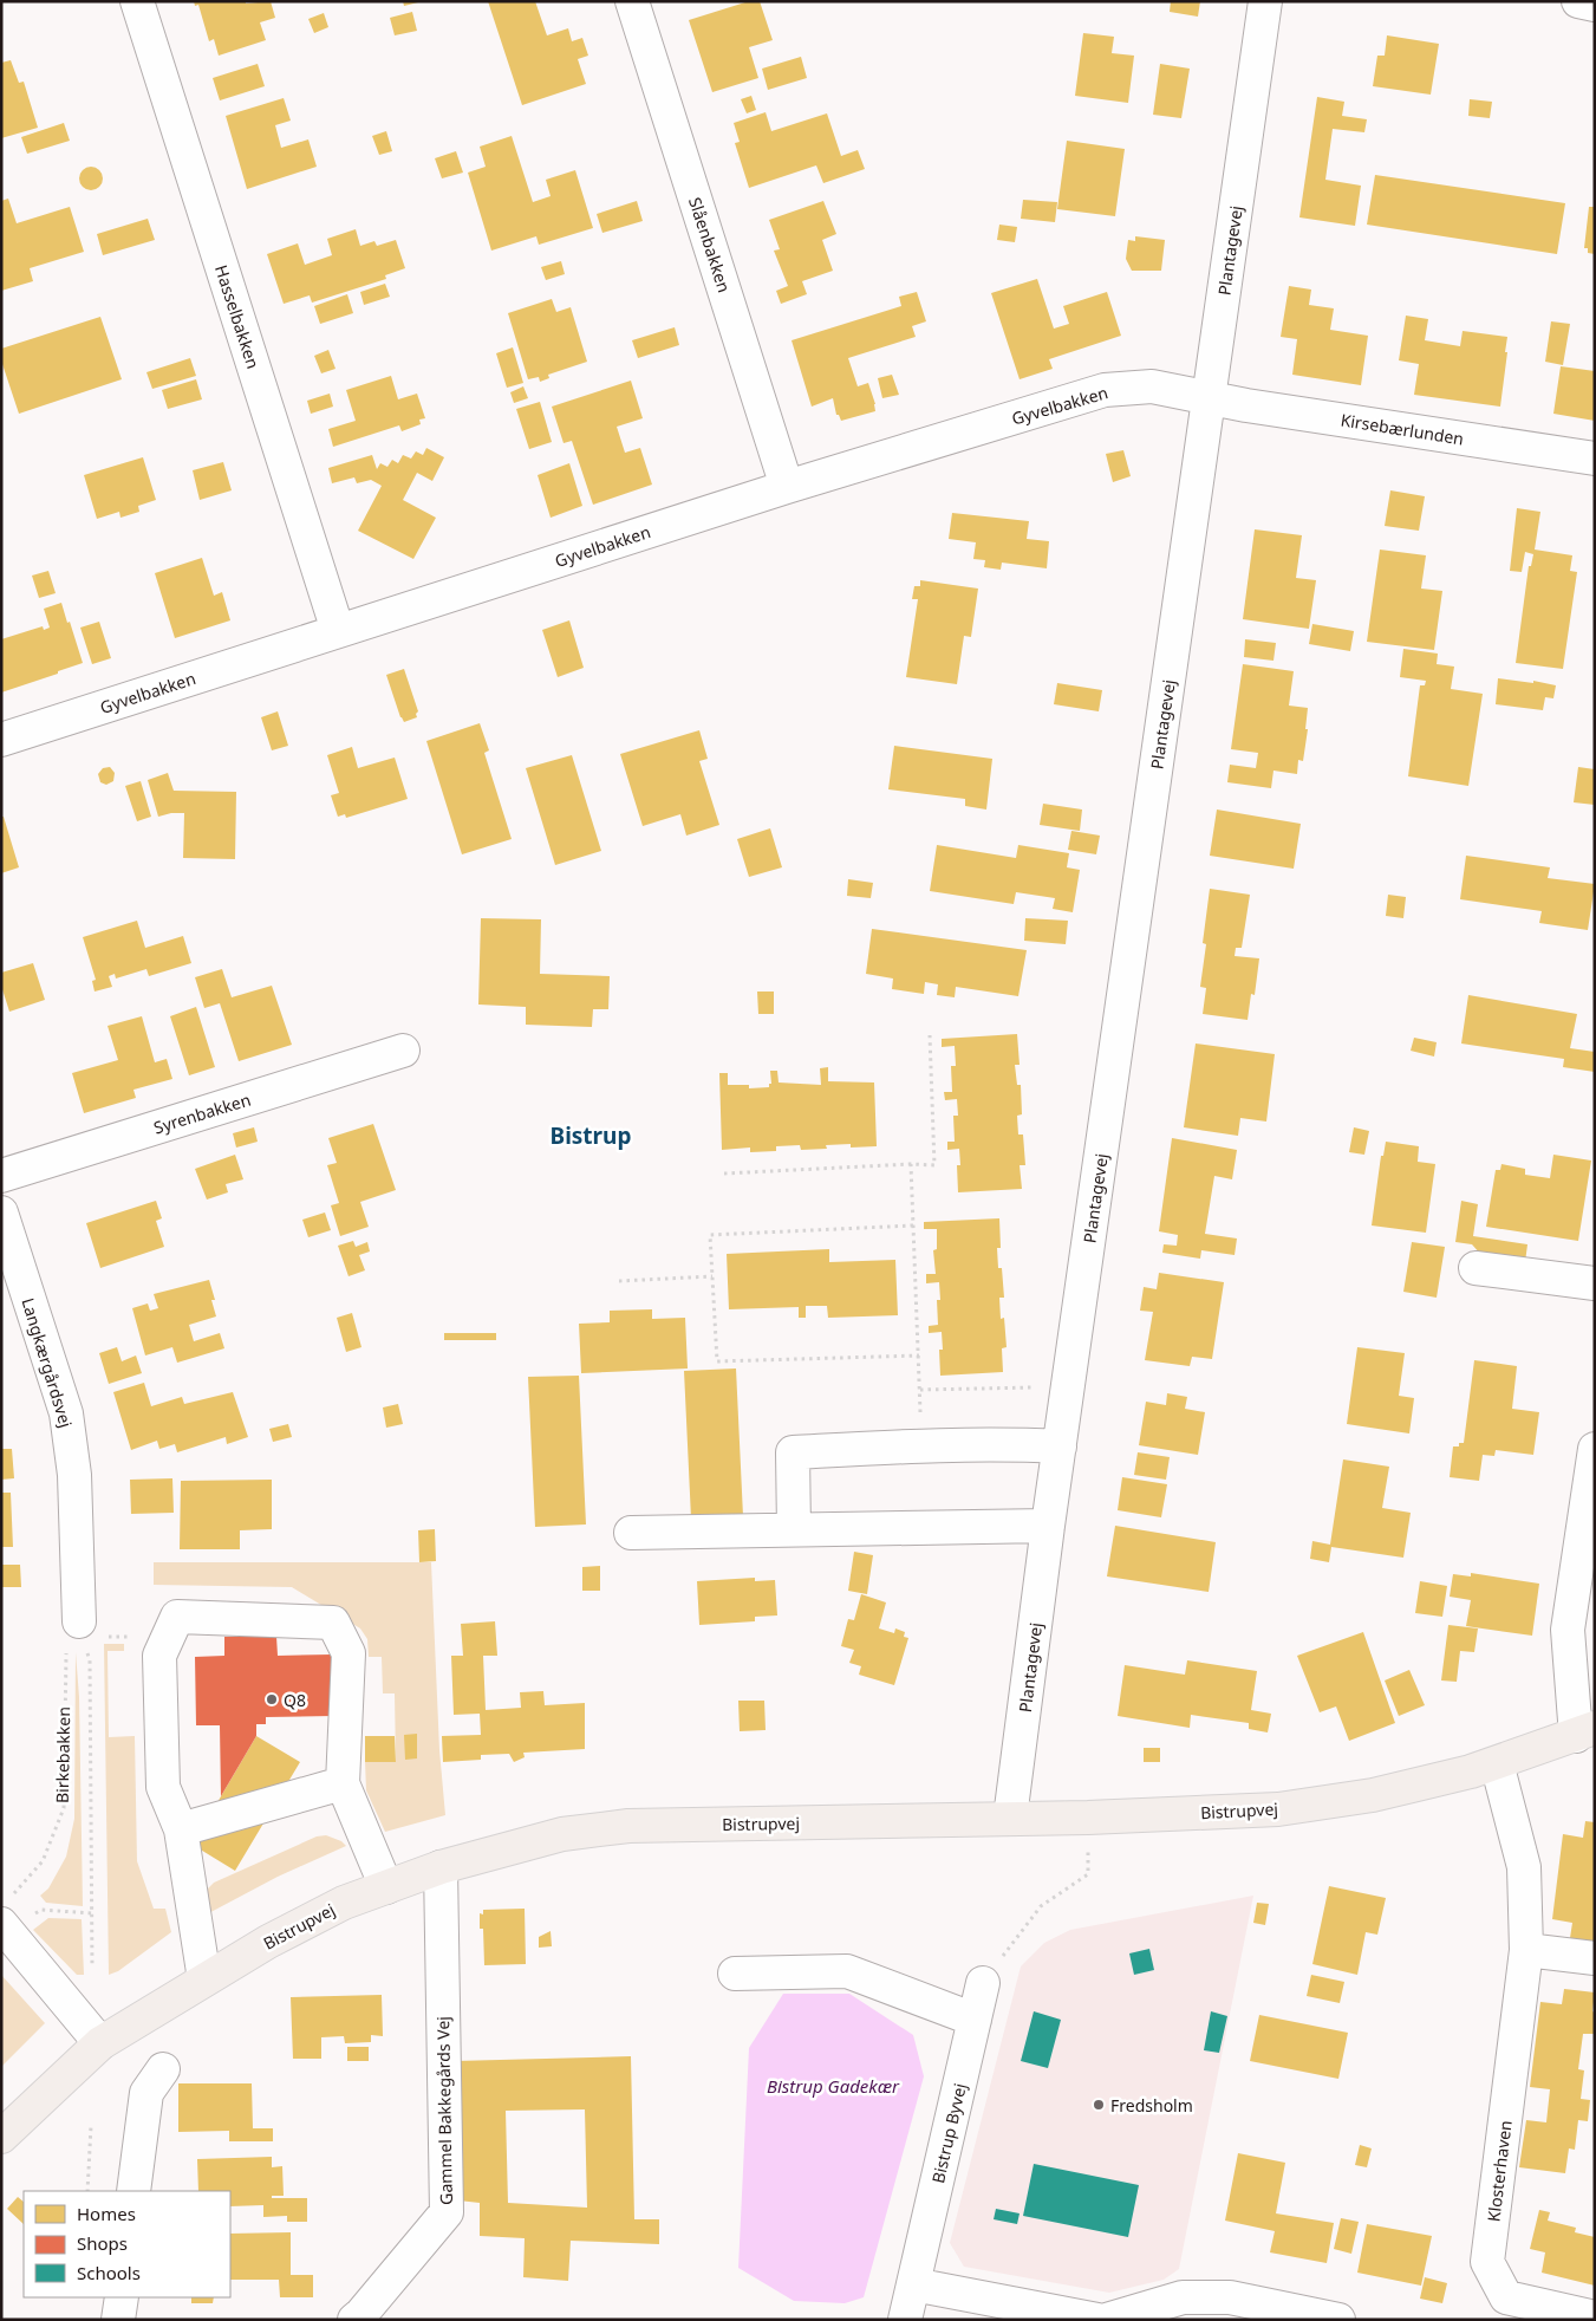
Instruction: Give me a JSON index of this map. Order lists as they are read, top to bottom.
{
  "streets": {
    "main road": ["Bistrupvej"],
    "street": [
      "Slåenbakken",
      "Plantagevej",
      "Hasselbakken",
      "Gyvelbakken",
      "Kirsebærlunden",
      "Syrenbakken",
      "Langkærgårdsvej",
      "Gammel Bakkegårds Vej",
      "Bistrup Byvej",
      "Klosterhaven"
    ],
    "path": ["Birkebakken"]
  },
  "crossings": [
    ["Slåenbakken", "Gyvelbakken"],
    ["Plantagevej", "Gyvelbakken"],
    ["Plantagevej", "Kirsebærlunden"],
    ["Plantagevej", "Bistrupvej"],
    ["Hasselbakken", "Gyvelbakken"],
    ["Gyvelbakken", "Kirsebærlunden"],
    ["Langkærgårdsvej", "Birkebakken"],
    ["Bistrupvej", "Gammel Bakkegårds Vej"],
    ["Bistrupvej", "Klosterhaven"]
  ],
  "districts": ["Bistrup"],
  "water": ["Bistrup Gadekær"],
  "places": ["Q8", "Fredsholm"],
  "legend": ["Homes", "Shops", "Schools"]
}
